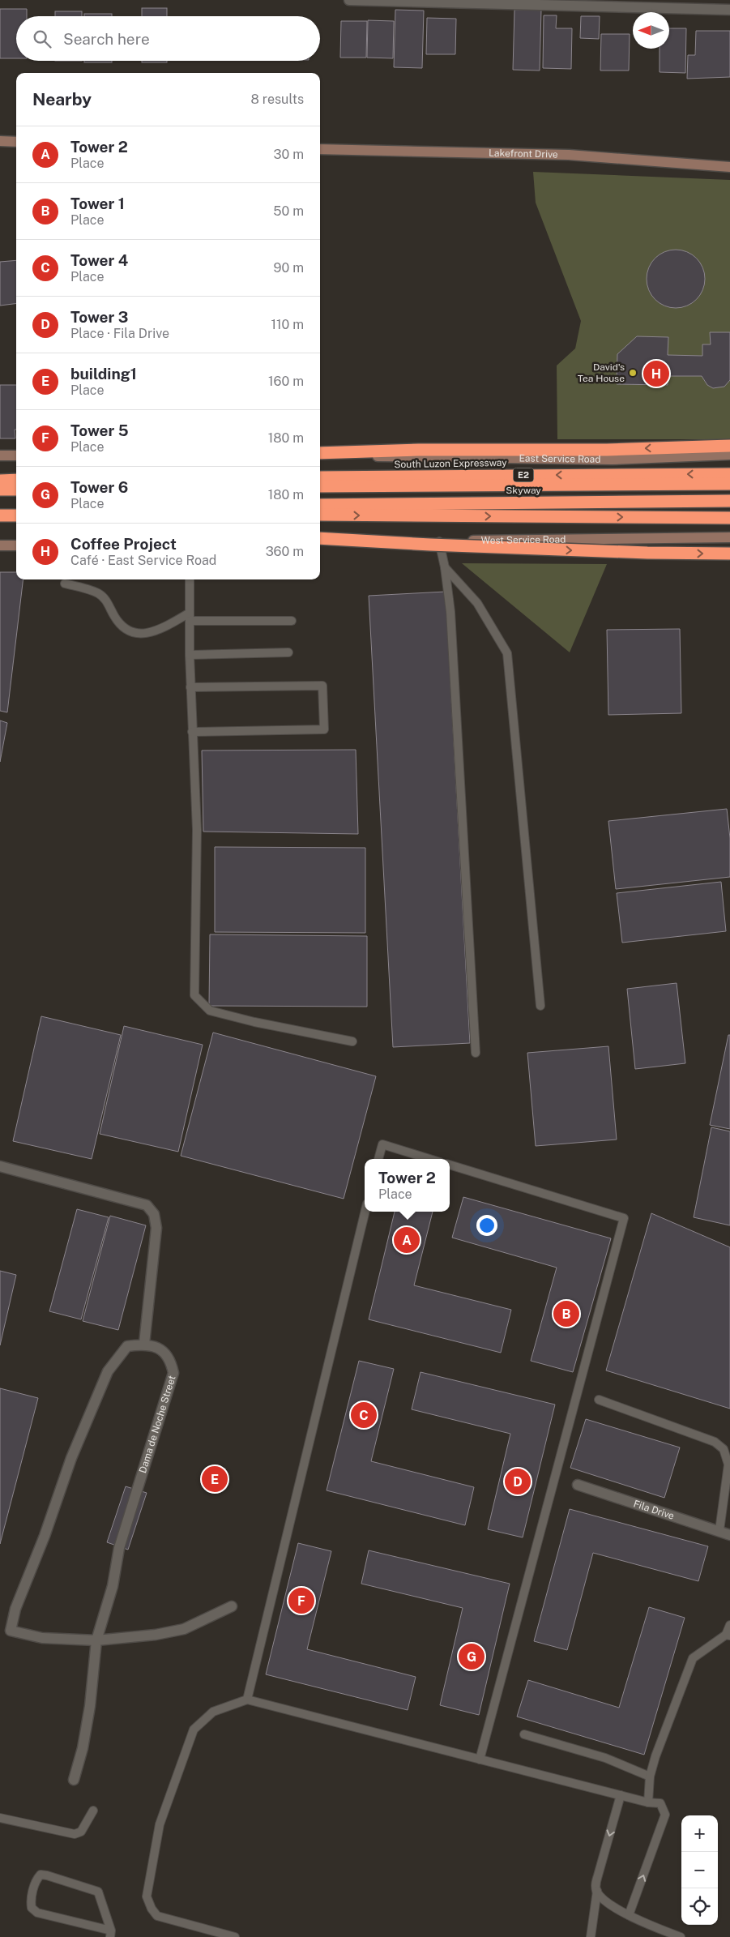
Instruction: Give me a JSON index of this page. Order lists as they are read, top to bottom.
{
  "streets": {
    "highway": ["South Luzon Expressway", "E2", "Skyway"],
    "main road": ["Lakefront Drive", "East Service Road", "West Service Road"],
    "street": ["Dama de Noche Street", "Fila Drive"]
  },
  "places": ["David's Tea House"],
  "north": "left",
  "page": {
    "search": "Search here",
    "heading": ["Nearby", "8 results"],
    "list": [
      {
        "mark": "A",
        "name": "Tower 2",
        "note": "Place",
        "value": "30 m"
      },
      {
        "mark": "B",
        "name": "Tower 1",
        "note": "Place",
        "value": "50 m"
      },
      {
        "mark": "C",
        "name": "Tower 4",
        "note": "Place",
        "value": "90 m"
      },
      {
        "mark": "D",
        "name": "Tower 3",
        "note": "Place · Fila Drive",
        "value": "110 m"
      },
      {
        "mark": "E",
        "name": "building1",
        "note": "Place",
        "value": "160 m"
      },
      {
        "mark": "F",
        "name": "Tower 5",
        "note": "Place",
        "value": "180 m"
      },
      {
        "mark": "G",
        "name": "Tower 6",
        "note": "Place",
        "value": "180 m"
      },
      {
        "mark": "H",
        "name": "Coffee Project",
        "note": "Café · East Service Road",
        "value": "360 m"
      }
    ],
    "pins": [
      "H",
      "A",
      "B",
      "C",
      "E",
      "D",
      "F",
      "G"
    ],
    "popup": ["Tower 2", "Place"],
    "map_buttons": ["+", "−"]
  }
}
